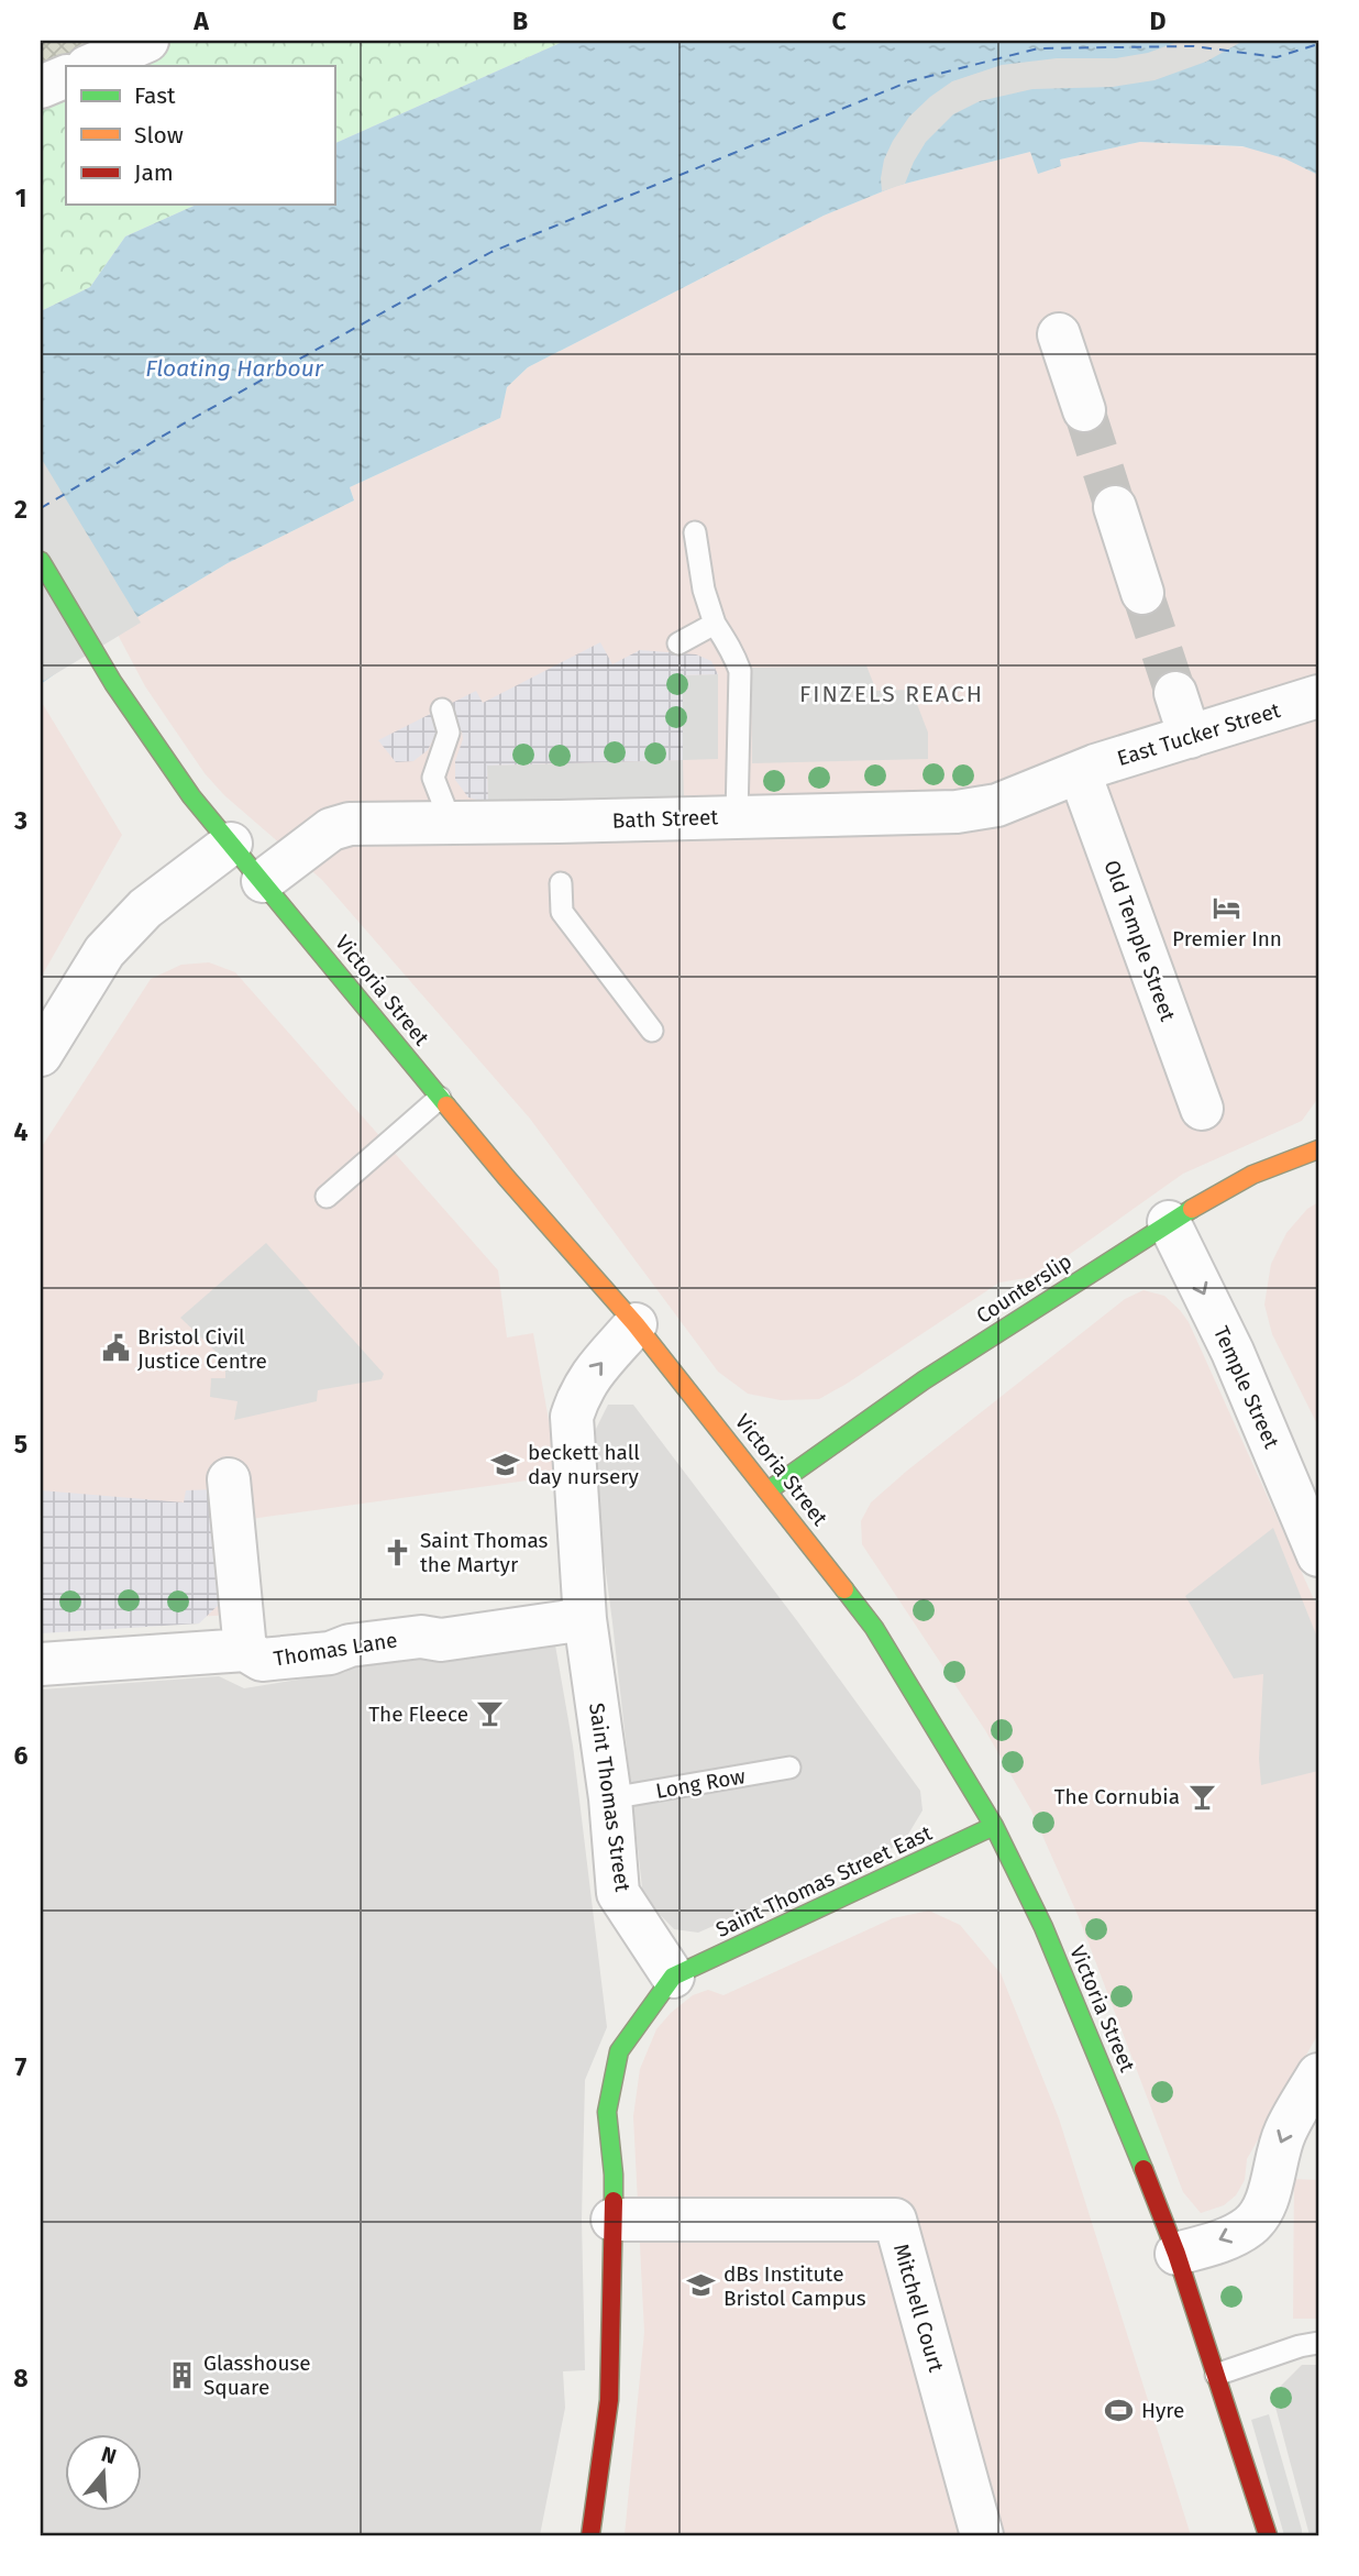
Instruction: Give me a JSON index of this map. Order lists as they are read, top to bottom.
{
  "streets": {
    "main road": ["Victoria Street", "Counterslip", "Saint Thomas Street East"],
    "street": [
      "East Tucker Street",
      "Bath Street",
      "Old Temple Street",
      "Temple Street",
      "Thomas Lane",
      "Saint Thomas Street",
      "Mitchell Court"
    ],
    "lane": ["Long Row"]
  },
  "crossings": [
    ["East Tucker Street", "Bath Street"],
    ["East Tucker Street", "Old Temple Street"],
    ["Bath Street", "Old Temple Street"],
    ["Bath Street", "Victoria Street"],
    ["Victoria Street", "Counterslip"],
    ["Victoria Street", "Saint Thomas Street"],
    ["Victoria Street", "Saint Thomas Street East"],
    ["Counterslip", "Temple Street"],
    ["Thomas Lane", "Saint Thomas Street"],
    ["Long Row", "Saint Thomas Street"],
    ["Saint Thomas Street", "Saint Thomas Street East"]
  ],
  "one_way": ["Temple Street"],
  "districts": ["FINZELS REACH"],
  "water": ["Floating Harbour"],
  "places": {
    "hotel": ["Premier Inn"],
    "public building": ["Bristol Civil Justice Centre"],
    "school or university": ["beckett hall day nursery", "dBs Institute Bristol Campus"],
    "church": ["Saint Thomas the Martyr"],
    "bar": ["The Fleece", "The Cornubia"],
    "building": ["Glasshouse Square"],
    "sports": ["Hyre"]
  },
  "legend": ["Fast", "Slow", "Jam"],
  "north": "top",
  "grid": {
    "columns": [
      "A",
      "B",
      "C",
      "D"
    ],
    "rows": [
      "1",
      "2",
      "3",
      "4",
      "5",
      "6",
      "7",
      "8"
    ]
  }
}
